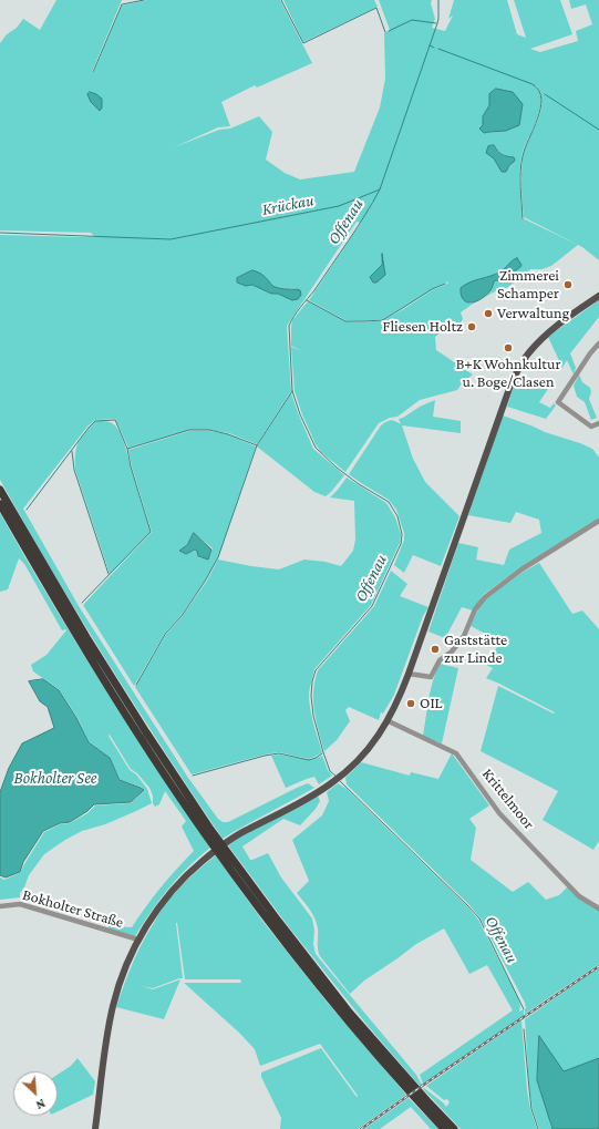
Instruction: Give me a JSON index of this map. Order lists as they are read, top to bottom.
{
  "streets": {
    "street": ["Krittelmoor", "Bokholter Straße"]
  },
  "water": ["Krückau", "Offenau", "Bokholter See"],
  "places": [
    "Zimmerei Schamper",
    "Verwaltung",
    "Fliesen Holtz",
    "B+K Wohnkultur u. Boge/Clasen",
    "Gaststätte zur Linde",
    "OIL"
  ],
  "north": "bottom right"
}
